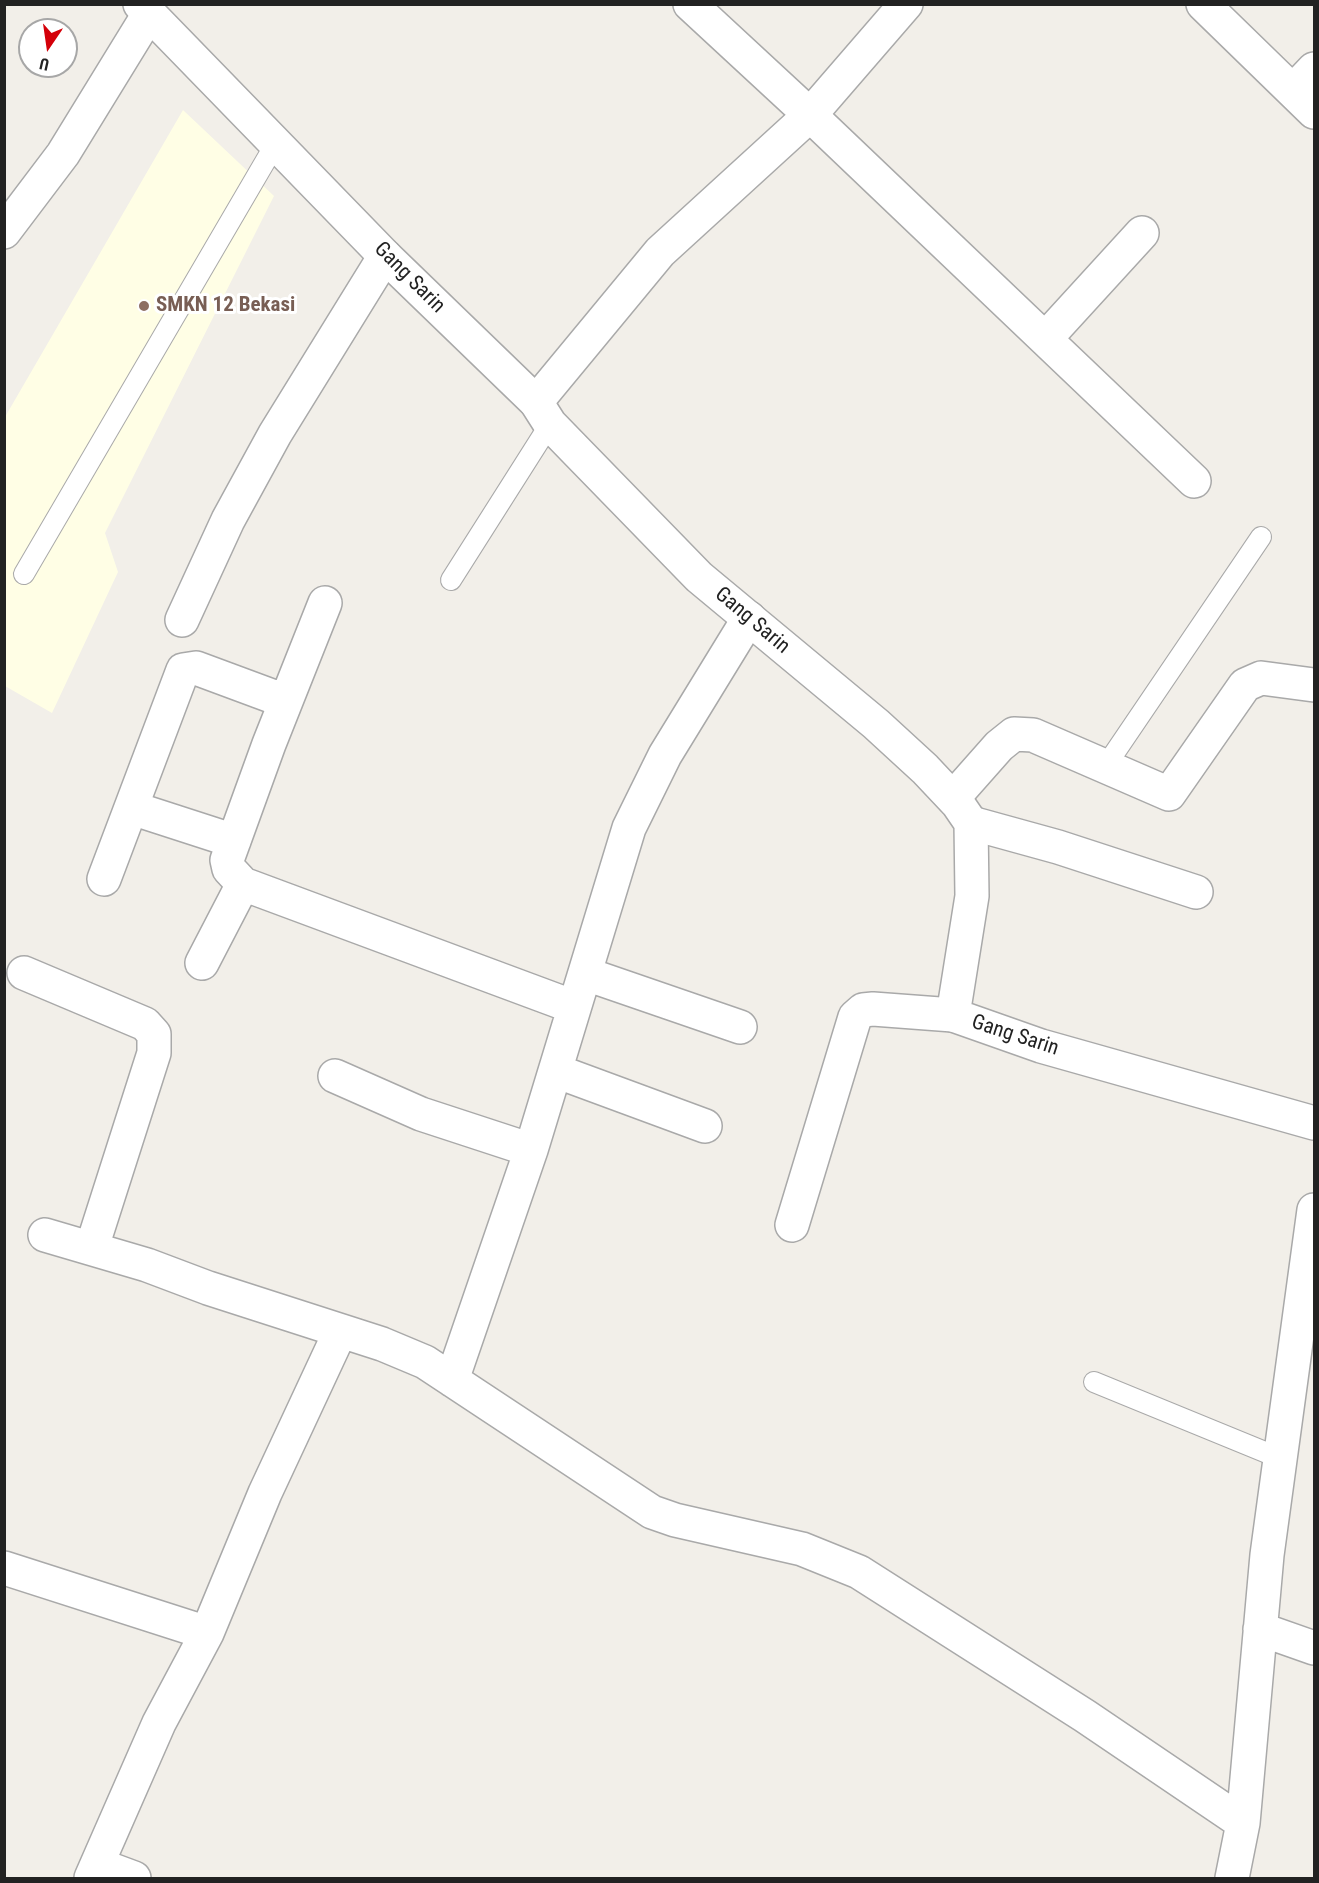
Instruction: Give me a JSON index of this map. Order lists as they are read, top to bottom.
{
  "streets": {
    "street": ["Gang Sarin"]
  },
  "places": ["SMKN 12 Bekasi"],
  "north": "bottom"
}
